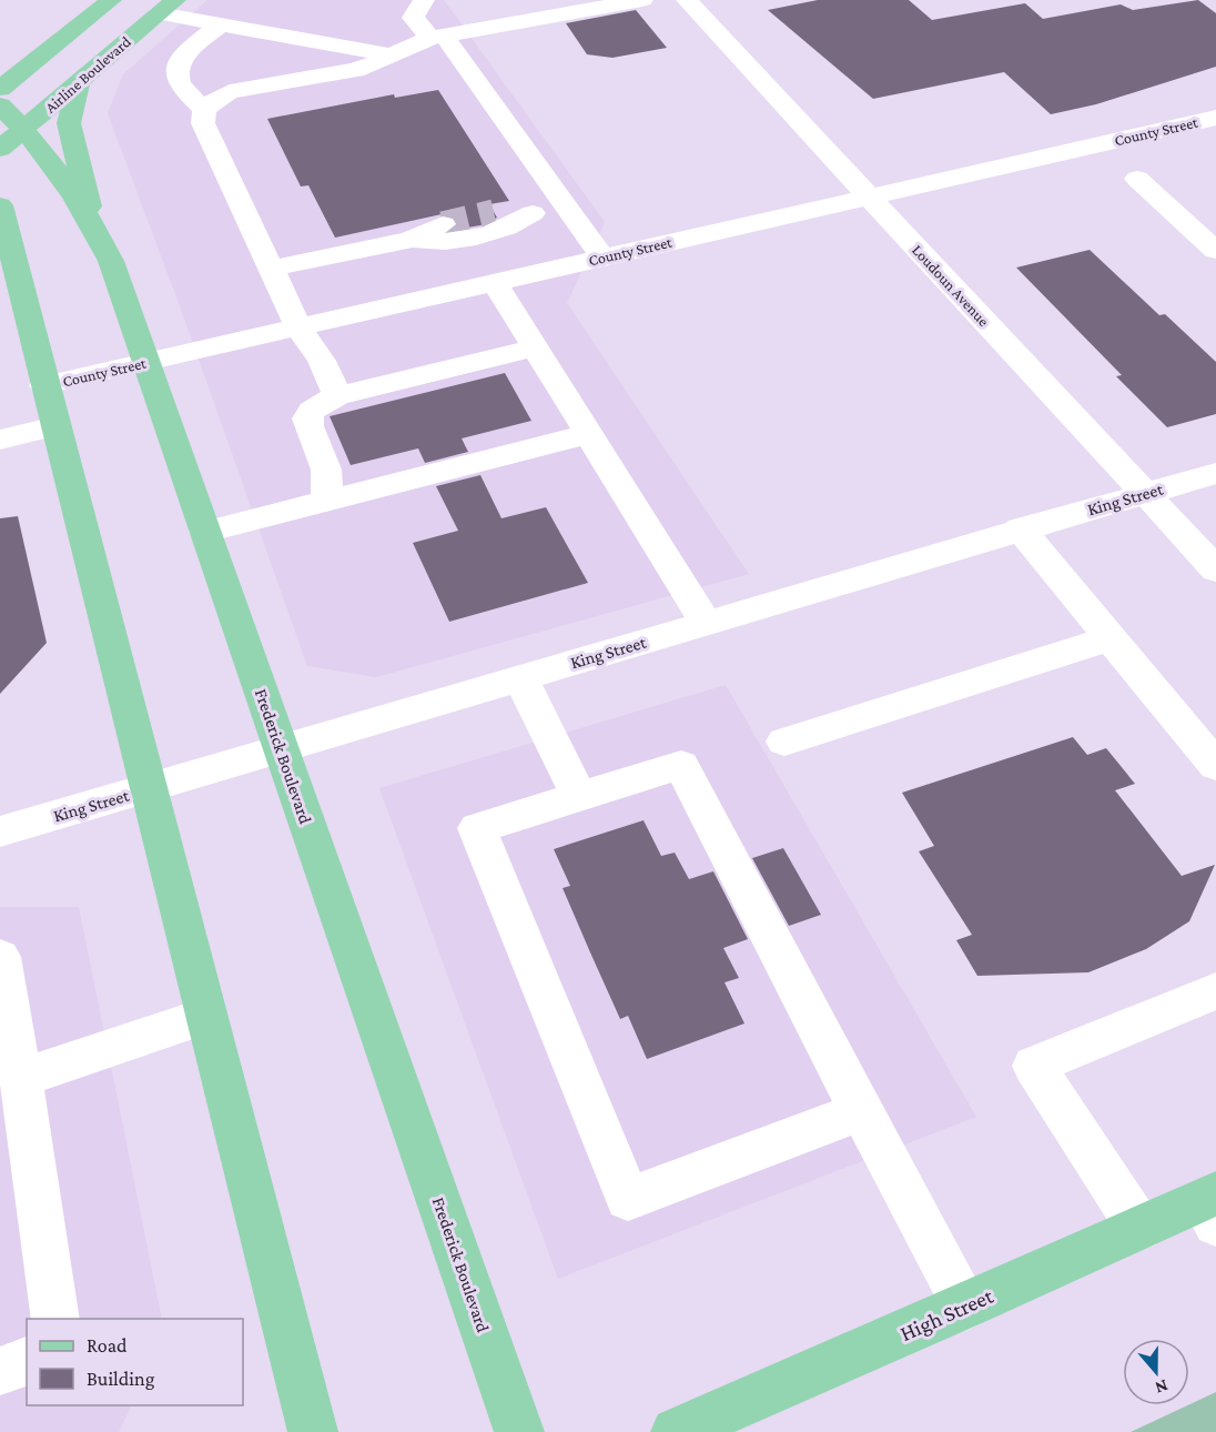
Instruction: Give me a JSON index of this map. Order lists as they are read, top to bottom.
{
  "streets": {
    "main road": ["Airline Boulevard", "Frederick Boulevard", "High Street"],
    "street": ["County Street", "Loudoun Avenue", "King Street"]
  },
  "crossings": [
    ["Airline Boulevard", "Frederick Boulevard"],
    ["County Street", "Loudoun Avenue"],
    ["County Street", "Frederick Boulevard"],
    ["Loudoun Avenue", "King Street"],
    ["King Street", "Frederick Boulevard"]
  ],
  "legend": ["Road", "Building"],
  "north": "bottom"
}
